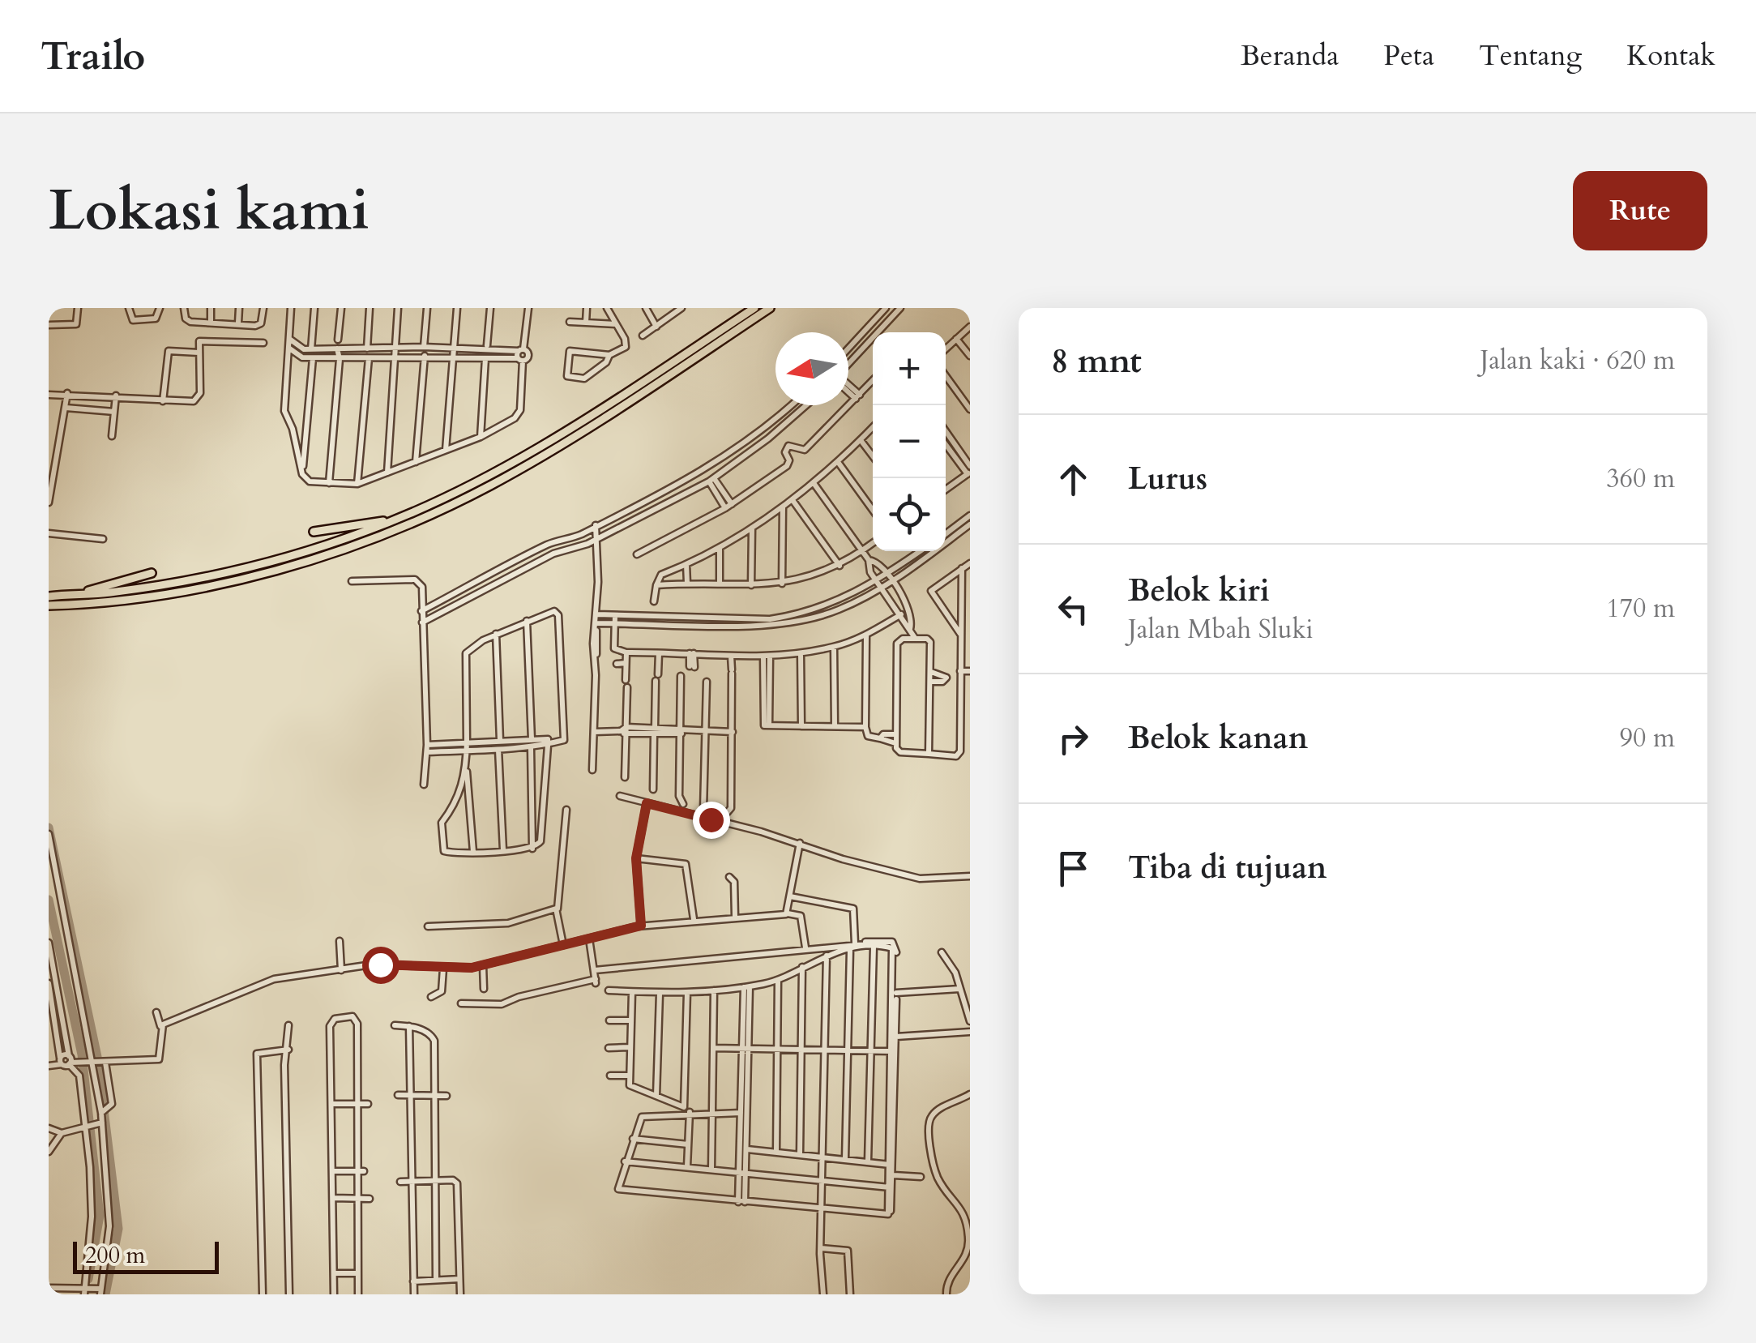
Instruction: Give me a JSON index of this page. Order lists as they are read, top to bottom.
{
  "scale_bar": "200 m",
  "north": "left",
  "page": {
    "header": "Trailo",
    "nav": [
      "Beranda",
      "Peta",
      "Tentang",
      "Kontak"
    ],
    "buttons": "Rute",
    "title": "Lokasi kami",
    "heading": ["8 mnt", "Jalan kaki · 620 m"],
    "map_buttons": ["+", "−"],
    "list": [
      ["Lurus", "360 m"],
      ["Belok kiri", "Jalan Mbah Sluki", "170 m"],
      ["Belok kanan", "90 m"],
      "Tiba di tujuan"
    ],
    "scale": "200 m"
  }
}
